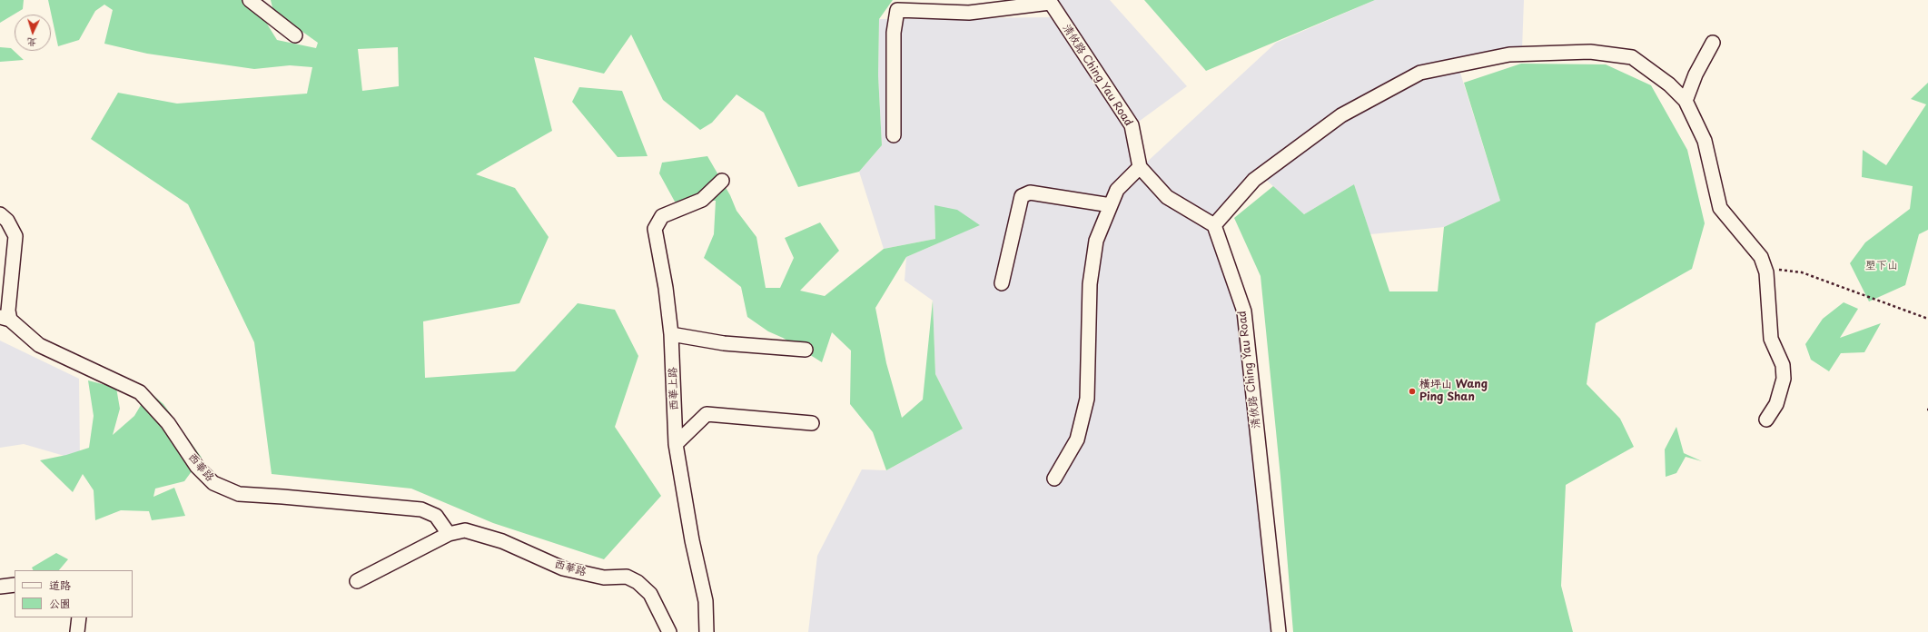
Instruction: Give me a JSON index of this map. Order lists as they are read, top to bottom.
{
  "streets": {
    "street": ["清攸路 Ching Yau Road", "西華上路", "西華路"]
  },
  "parks": ["塱下山"],
  "places": ["橫坪山 Wang Ping Shan"],
  "legend": ["道路", "公園"],
  "north": "bottom"
}
